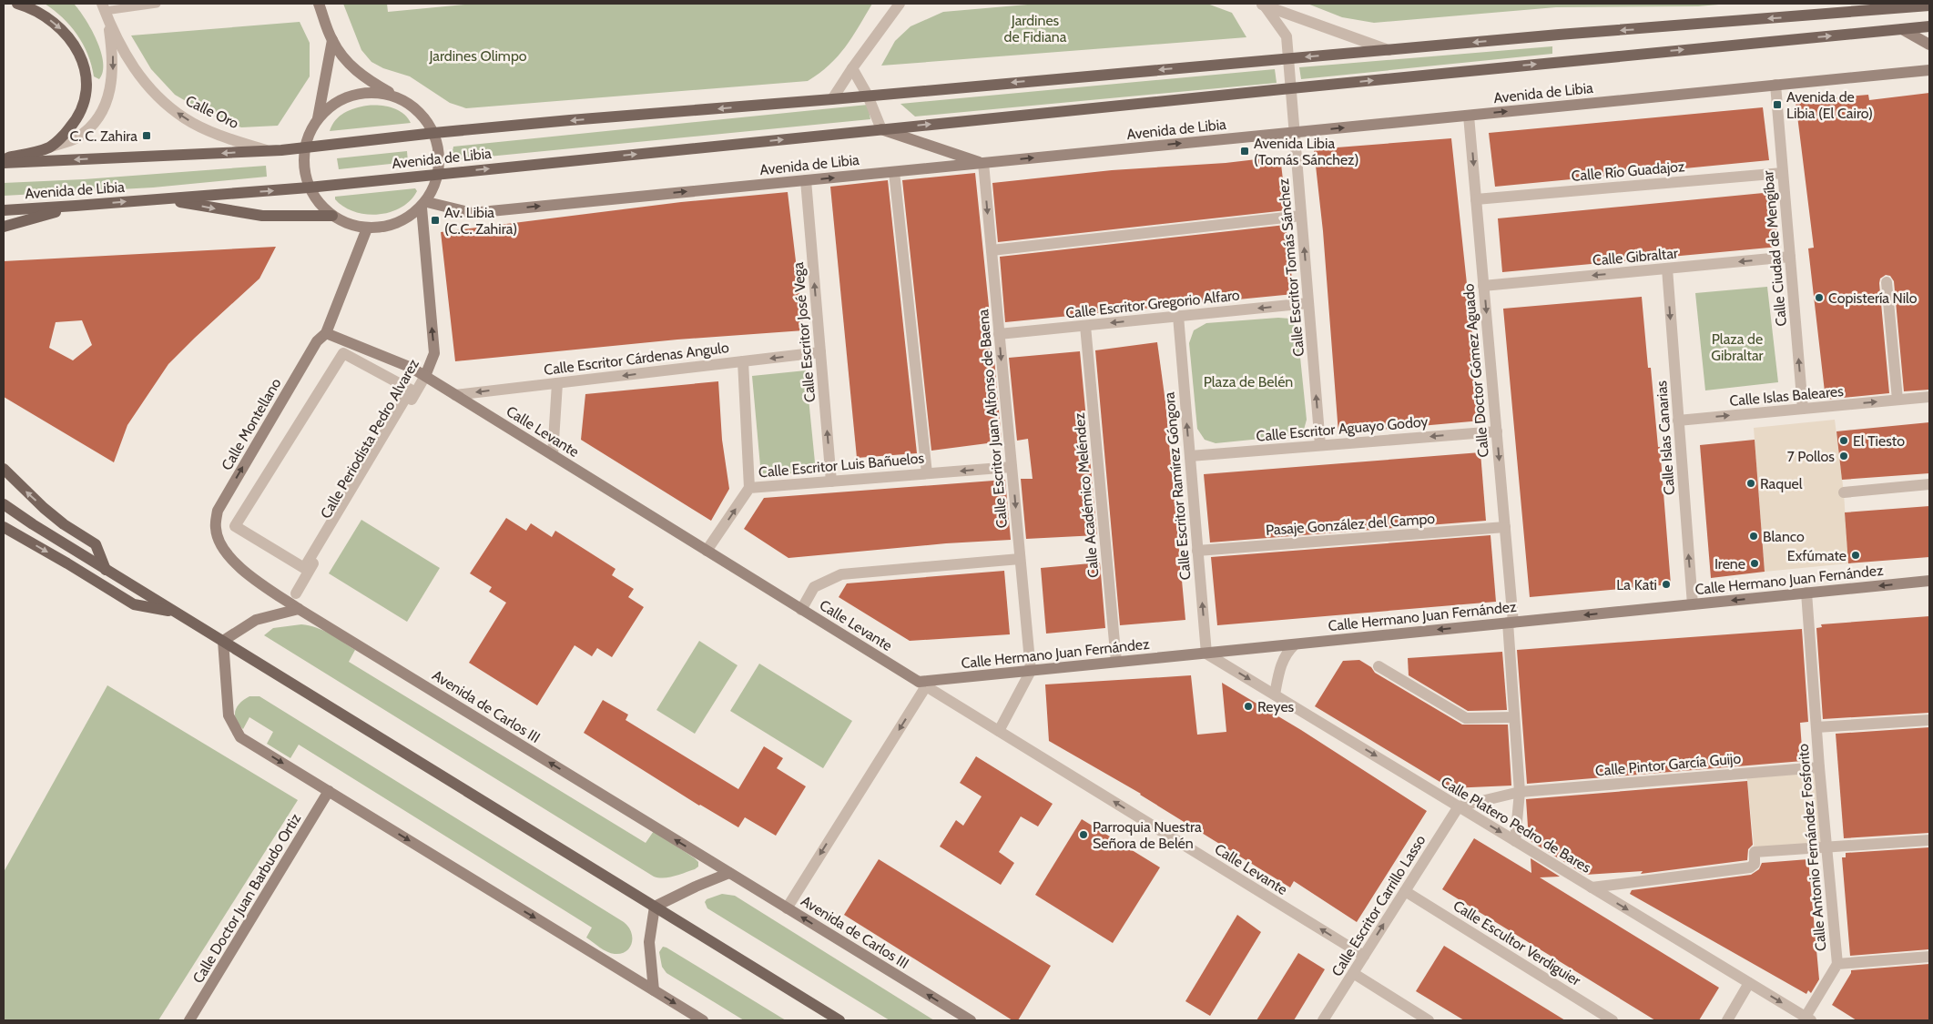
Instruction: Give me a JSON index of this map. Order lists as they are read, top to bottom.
{
  "streets": {
    "main road": ["Avenida de Libia"],
    "street": [
      "Calle Oro",
      "Calle Río Guadajoz",
      "Calle Ciudad de Mengíbar",
      "Calle Gibraltar",
      "Calle Escritor Tomás Sánchez",
      "Calle Escritor Gregorio Alfaro",
      "Calle Escritor José Vega",
      "Calle Escritor Cárdenas Angulo",
      "Calle Doctor Gómez Aguado",
      "Calle Islas Baleares",
      "Calle Escritor Juan Alfonso de Baena",
      "Calle Montellano",
      "Calle Escritor Aguayo Godoy",
      "Calle Levante",
      "Calle Islas Canarias",
      "Calle Periodista Pedro Alvarez",
      "Calle Escritor Luis Bañuelos",
      "Calle Escritor Ramírez Góngora",
      "Calle Académico Meléndez",
      "Pasaje González del Campo",
      "Calle Hermano Juan Fernández",
      "Avenida de Carlos III",
      "Calle Pintor García Guijo",
      "Calle Platero Pedro de Bares",
      "Calle Antonio Fernández Fosforito",
      "Calle Doctor Juan Barbudo Ortiz",
      "Calle Escritor Carrillo Lasso",
      "Calle Escultor Verdiguier"
    ]
  },
  "crossings": [
    ["Avenida de Libia", "Calle Oro"],
    ["Avenida de Libia", "Calle Ciudad de Mengíbar"],
    ["Avenida de Libia", "Calle Escritor Tomás Sánchez"],
    ["Avenida de Libia", "Calle Escritor José Vega"],
    ["Avenida de Libia", "Calle Doctor Gómez Aguado"],
    ["Avenida de Libia", "Calle Escritor Juan Alfonso de Baena"],
    ["Avenida de Libia", "Calle Periodista Pedro Alvarez"],
    ["Calle Río Guadajoz", "Calle Ciudad de Mengíbar"],
    ["Calle Río Guadajoz", "Calle Doctor Gómez Aguado"],
    ["Calle Ciudad de Mengíbar", "Calle Gibraltar"],
    ["Calle Ciudad de Mengíbar", "Calle Islas Baleares"],
    ["Calle Gibraltar", "Calle Doctor Gómez Aguado"],
    ["Calle Gibraltar", "Calle Islas Canarias"],
    ["Calle Escritor Tomás Sánchez", "Calle Escritor Gregorio Alfaro"],
    ["Calle Escritor Tomás Sánchez", "Calle Escritor Aguayo Godoy"],
    ["Calle Escritor Gregorio Alfaro", "Calle Escritor Juan Alfonso de Baena"],
    ["Calle Escritor Gregorio Alfaro", "Calle Escritor Ramírez Góngora"],
    ["Calle Escritor Gregorio Alfaro", "Calle Académico Meléndez"],
    ["Calle Escritor José Vega", "Calle Escritor Cárdenas Angulo"],
    ["Calle Escritor José Vega", "Calle Escritor Luis Bañuelos"],
    ["Calle Escritor Cárdenas Angulo", "Calle Levante"],
    ["Calle Doctor Gómez Aguado", "Calle Escritor Aguayo Godoy"],
    ["Calle Doctor Gómez Aguado", "Pasaje González del Campo"],
    ["Calle Doctor Gómez Aguado", "Calle Hermano Juan Fernández"],
    ["Calle Islas Baleares", "Calle Islas Canarias"],
    ["Calle Escritor Juan Alfonso de Baena", "Calle Escritor Luis Bañuelos"],
    ["Calle Escritor Juan Alfonso de Baena", "Calle Hermano Juan Fernández"],
    ["Calle Montellano", "Calle Levante"],
    ["Calle Montellano", "Avenida de Carlos III"],
    ["Calle Escritor Aguayo Godoy", "Calle Escritor Ramírez Góngora"],
    ["Calle Levante", "Calle Periodista Pedro Alvarez"],
    ["Calle Levante", "Calle Escritor Luis Bañuelos"],
    ["Calle Levante", "Calle Hermano Juan Fernández"],
    ["Calle Levante", "Calle Escritor Carrillo Lasso"],
    ["Calle Islas Canarias", "Calle Hermano Juan Fernández"],
    ["Calle Escritor Ramírez Góngora", "Pasaje González del Campo"],
    ["Calle Escritor Ramírez Góngora", "Calle Hermano Juan Fernández"],
    ["Calle Escritor Ramírez Góngora", "Calle Platero Pedro de Bares"],
    ["Calle Académico Meléndez", "Calle Hermano Juan Fernández"],
    ["Calle Hermano Juan Fernández", "Calle Platero Pedro de Bares"],
    ["Calle Hermano Juan Fernández", "Calle Antonio Fernández Fosforito"],
    ["Calle Pintor García Guijo", "Calle Platero Pedro de Bares"],
    ["Calle Pintor García Guijo", "Calle Antonio Fernández Fosforito"],
    ["Calle Pintor García Guijo", "Calle Escritor Carrillo Lasso"],
    ["Calle Platero Pedro de Bares", "Calle Escritor Carrillo Lasso"],
    ["Calle Escritor Carrillo Lasso", "Calle Escultor Verdiguier"]
  ],
  "one_way": [
    "Calle Oro",
    "Calle Gibraltar",
    "Calle Escritor Tomás Sánchez",
    "Calle Escritor Cárdenas Angulo",
    "Calle Doctor Gómez Aguado",
    "Calle Islas Baleares",
    "Calle Montellano",
    "Calle Escritor Aguayo Godoy",
    "Calle Levante",
    "Calle Periodista Pedro Alvarez",
    "Calle Escritor Ramírez Góngora",
    "Calle Hermano Juan Fernández",
    "Avenida de Carlos III",
    "Calle Platero Pedro de Bares"
  ],
  "parks": [
    "Jardines de Fidiana",
    "Jardines Olimpo",
    "Plaza de Gibraltar",
    "Plaza de Belén"
  ],
  "places": {
    "transit": [
      "Avenida de Libia (El Cairo)",
      "C. C. Zahira",
      "Avenida Libia (Tomás Sánchez)",
      "Av. Libia (C.C. Zahira)"
    ],
    "other": [
      "Copistería Nilo",
      "El Tiesto",
      "7 Pollos",
      "Raquel",
      "Blanco",
      "Exfúmate",
      "Irene",
      "La Kati",
      "Reyes",
      "Parroquia Nuestra Señora de Belén"
    ]
  }
}
